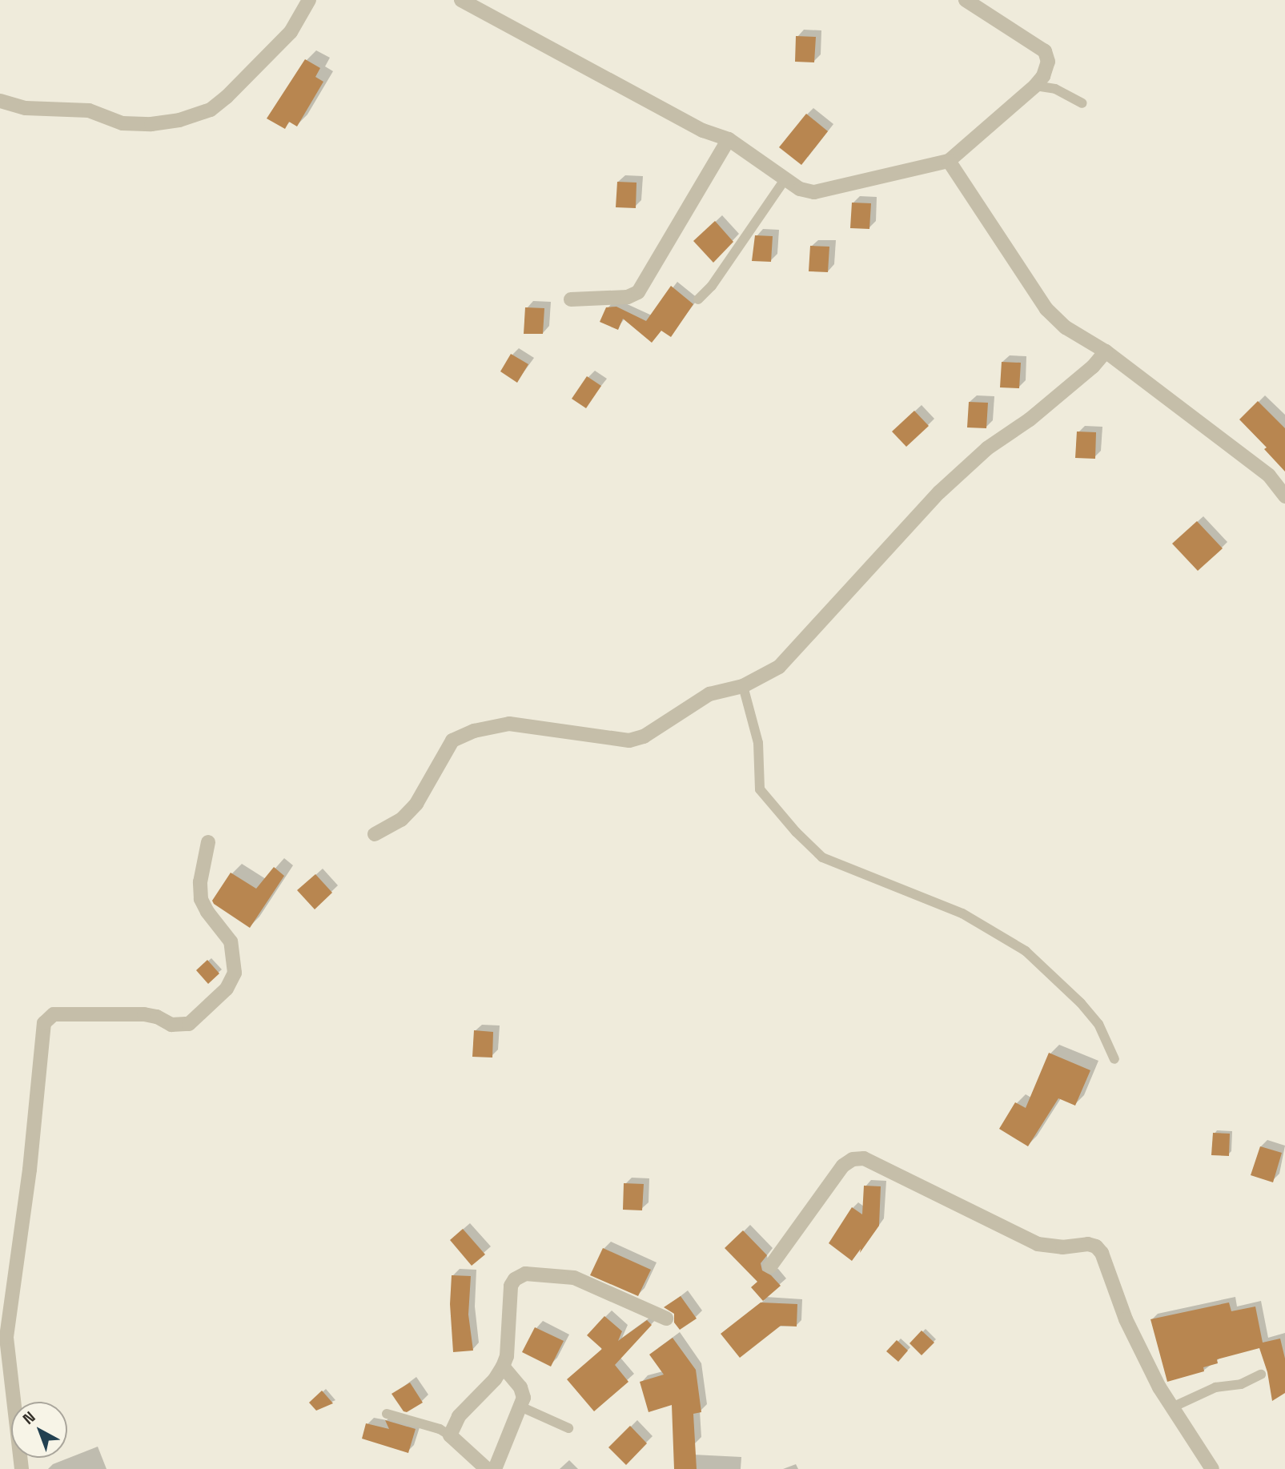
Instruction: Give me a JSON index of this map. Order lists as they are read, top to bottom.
{
  "north": "top left"
}
